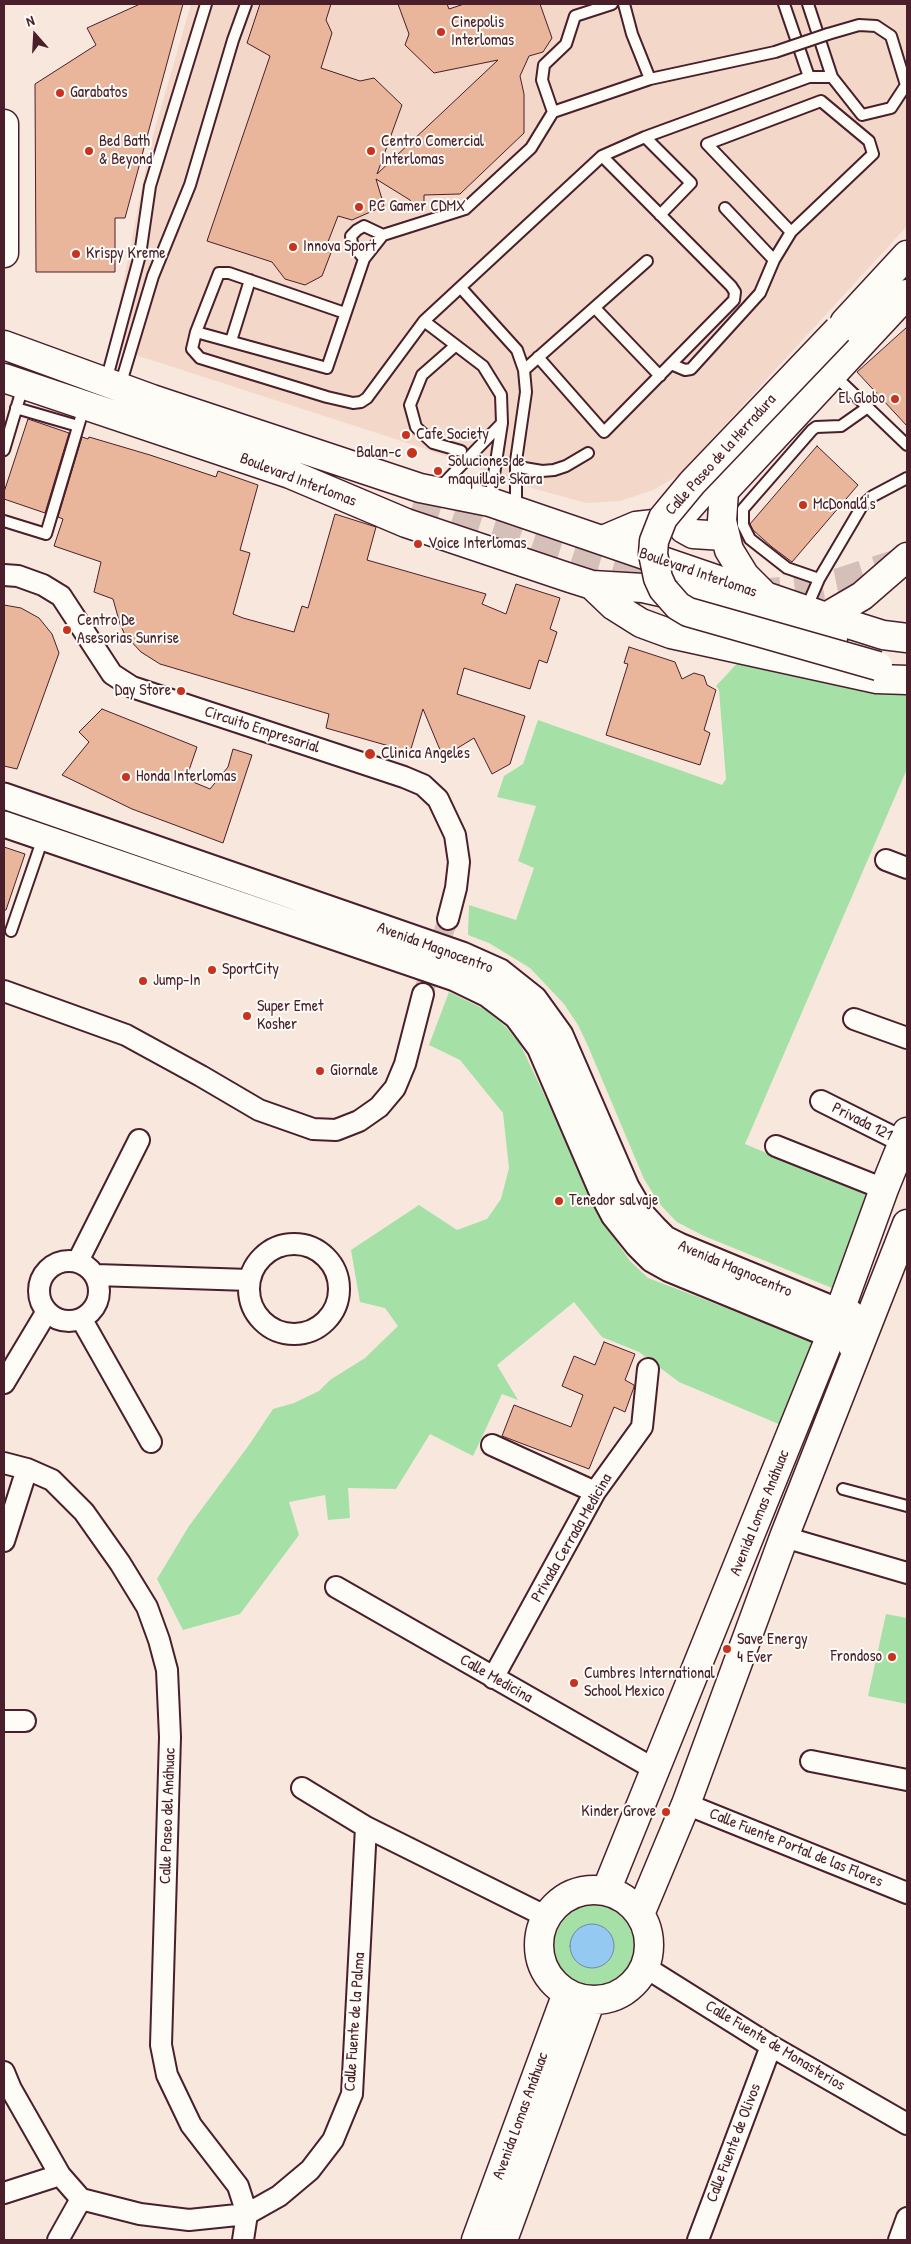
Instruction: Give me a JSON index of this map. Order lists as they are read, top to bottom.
{
  "streets": {
    "main road": ["Calle Paseo de la Herradura", "Boulevard Interlomas", "Avenida Lomas Anáhuac"],
    "street": [
      "Circuito Empresarial",
      "Avenida Magnocentro",
      "Privada 121",
      "Privada Cerrada Medicina",
      "Calle Medicina",
      "Calle Paseo del Anáhuac",
      "Calle Fuente Portal de las Flores",
      "Calle Fuente de la Palma",
      "Calle Fuente de Monasterios",
      "Calle Fuente de Olivos"
    ]
  },
  "crossings": [
    ["Calle Paseo de la Herradura", "Boulevard Interlomas"],
    ["Avenida Magnocentro", "Avenida Lomas Anáhuac"],
    ["Privada 121", "Avenida Lomas Anáhuac"],
    ["Avenida Lomas Anáhuac", "Calle Medicina"],
    ["Avenida Lomas Anáhuac", "Calle Fuente Portal de las Flores"],
    ["Avenida Lomas Anáhuac", "Calle Fuente de Monasterios"],
    ["Privada Cerrada Medicina", "Calle Medicina"],
    ["Calle Paseo del Anáhuac", "Calle Fuente de la Palma"],
    ["Calle Fuente de Monasterios", "Calle Fuente de Olivos"]
  ],
  "places": [
    "Cinepolis Interlomas",
    "Garabatos",
    "Bed Bath & Beyond",
    "Centro Comercial Interlomas",
    "PC Gamer CDMX",
    "Innova Sport",
    "Krispy Kreme",
    "El Globo",
    "Cafe Society",
    "Balan-c",
    "Soluciones de maquillaje Skara",
    "McDonald's",
    "Voice Interlomas",
    "Centro De Asesorias Sunrise",
    "Day Store",
    "Clinica Angeles",
    "Honda Interlomas",
    "SportCity",
    "Jump-In",
    "Super Emet Kosher",
    "Giornale",
    "Tenedor salvaje",
    "Save Energy 4 Ever",
    "Frondoso",
    "Cumbres International School Mexico",
    "Kinder Grove"
  ],
  "north": "top"
}
